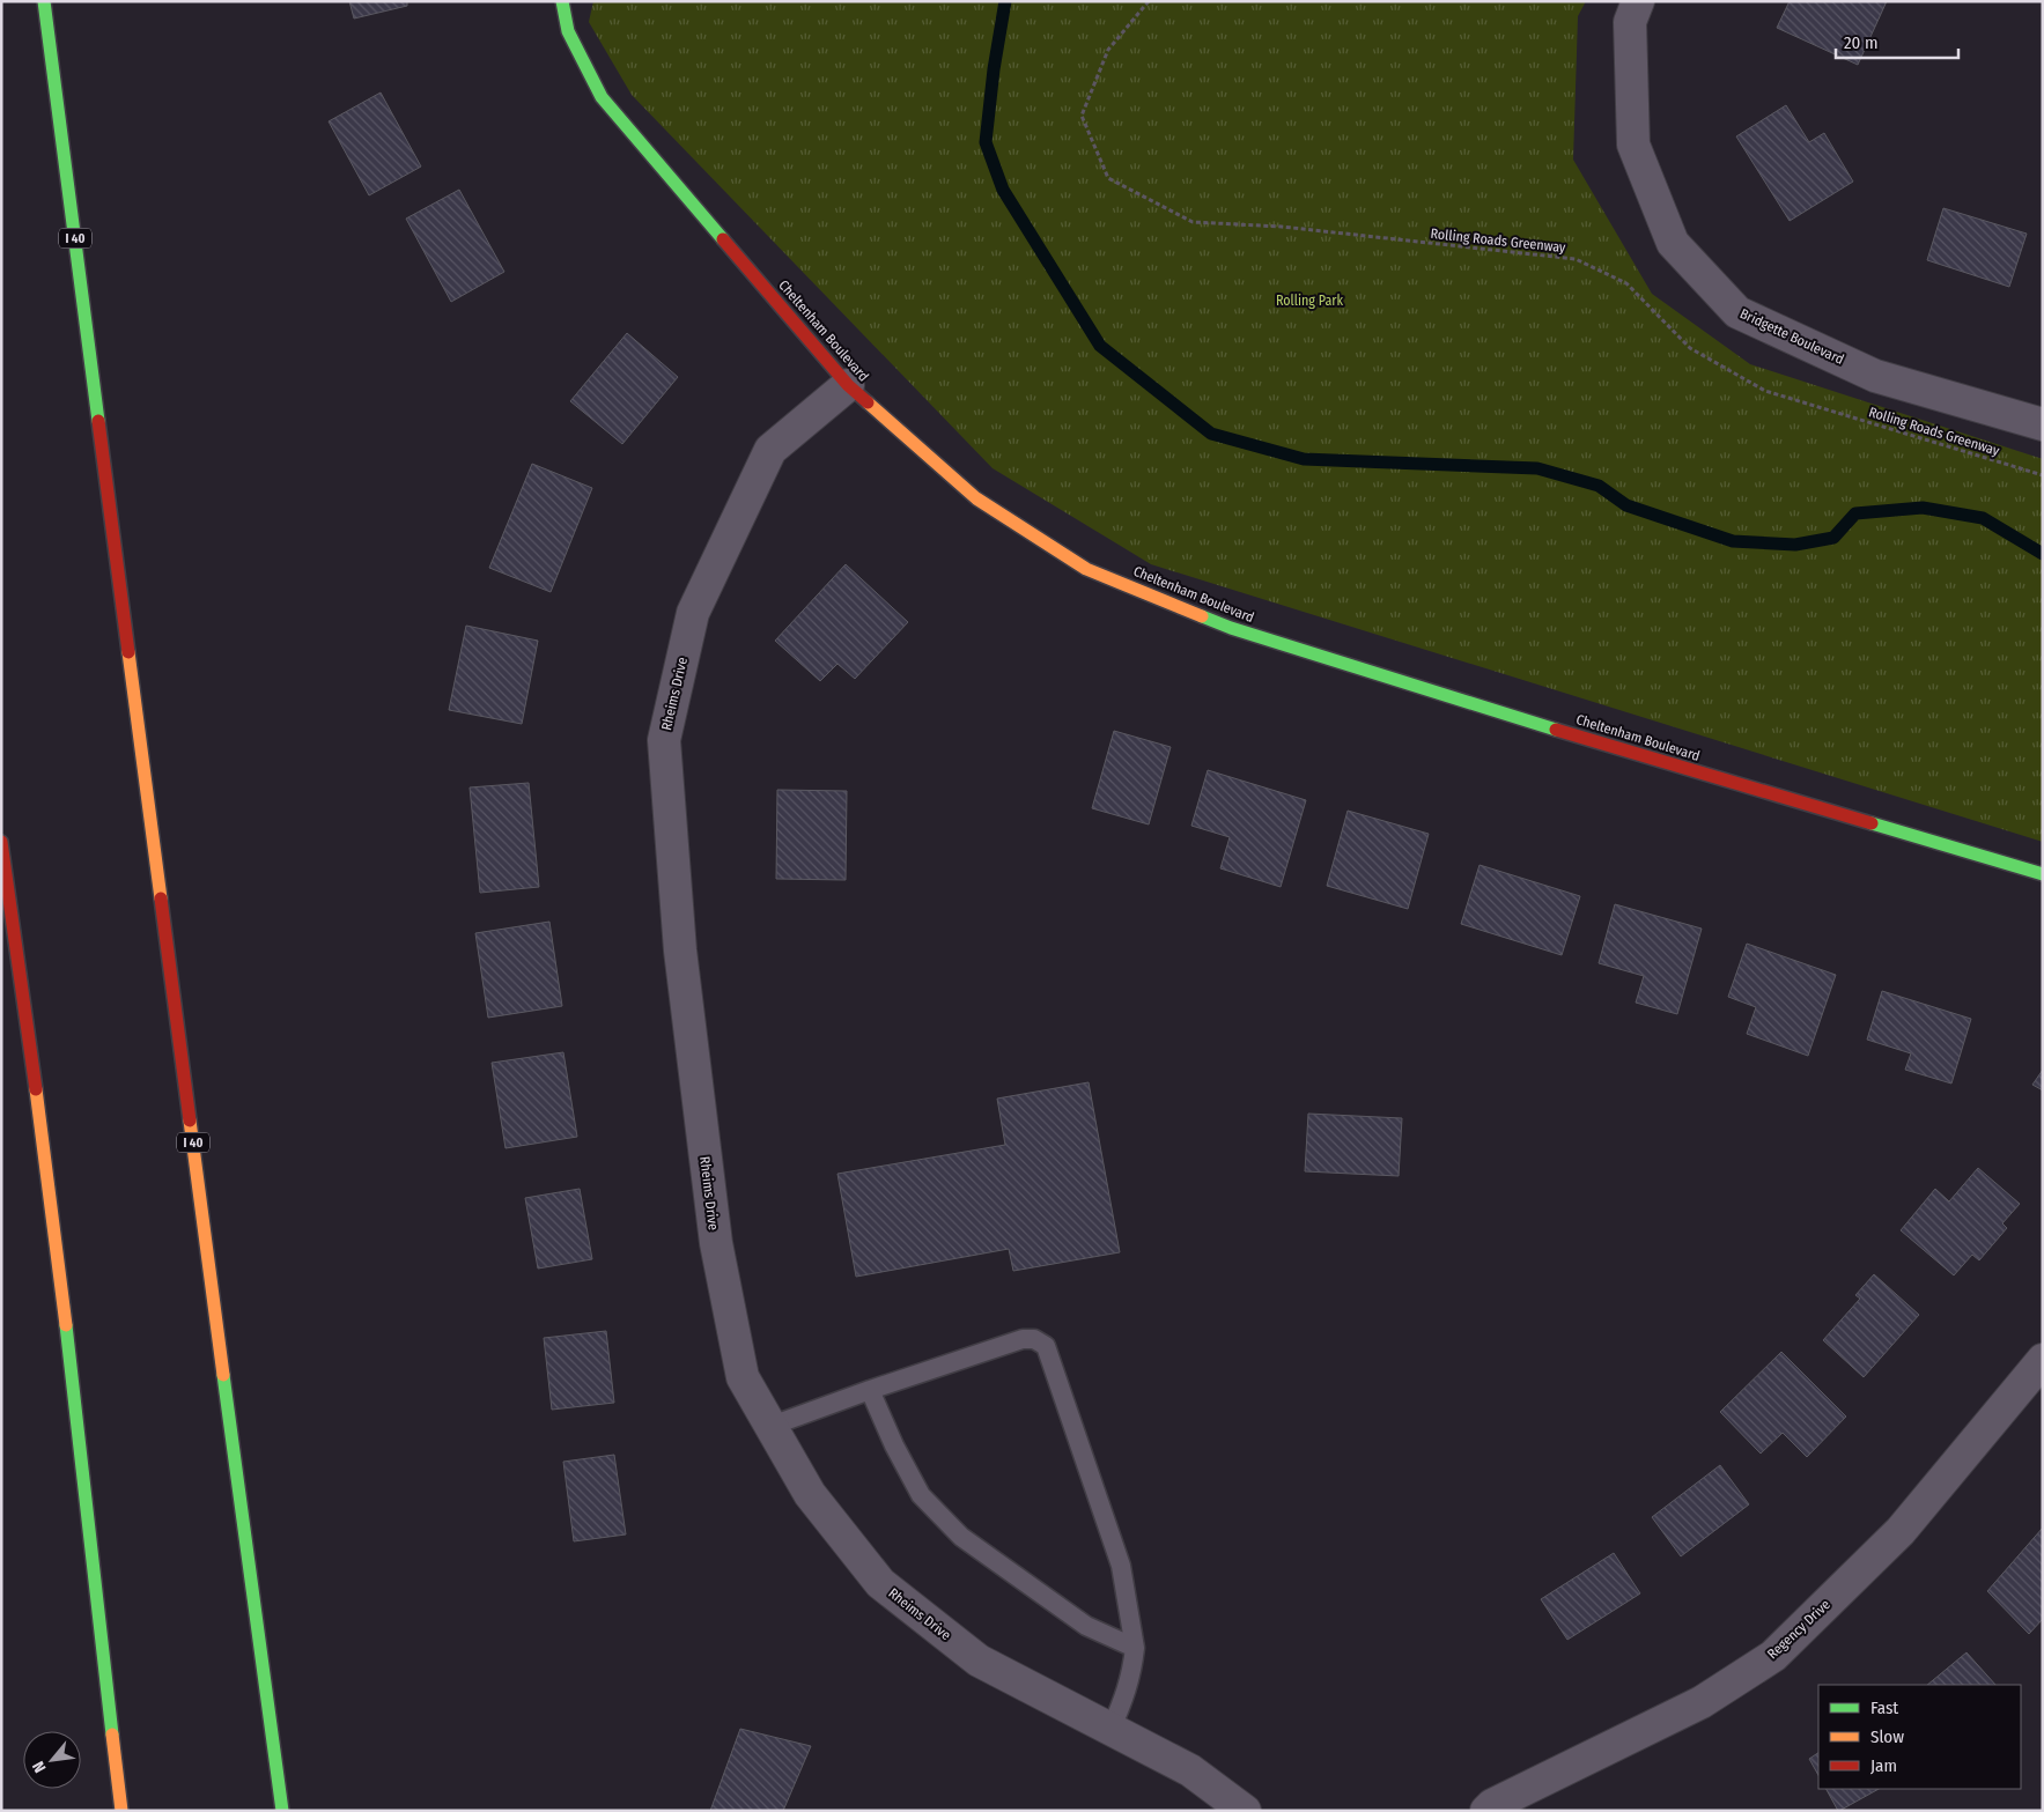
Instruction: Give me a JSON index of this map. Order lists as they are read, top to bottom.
{
  "streets": {
    "main road": ["I 40", "Cheltenham Boulevard"],
    "street": ["Bridgette Boulevard", "Rheims Drive", "Regency Drive"],
    "path": ["Rolling Roads Greenway"]
  },
  "crossings": [
    ["Cheltenham Boulevard", "Rheims Drive"]
  ],
  "parks": ["Rolling Park"],
  "legend": ["Fast", "Slow", "Jam"],
  "scale_bar": "20 m",
  "north": "bottom left"
}
